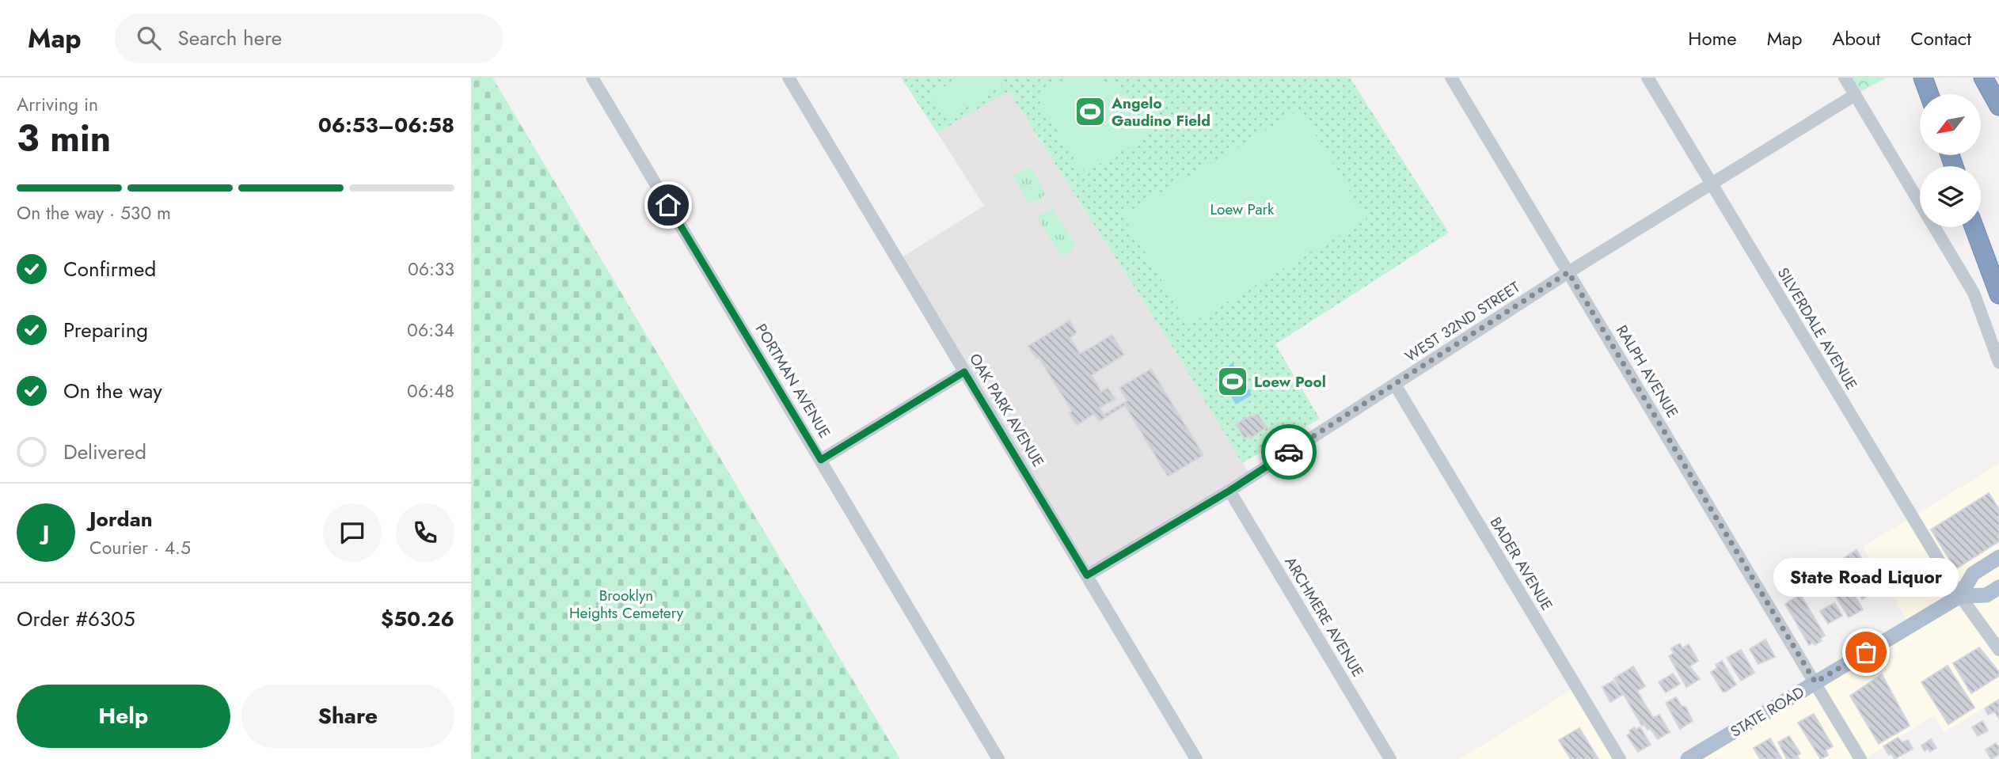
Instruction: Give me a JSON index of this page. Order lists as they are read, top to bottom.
{
  "streets": {
    "main road": ["STATE ROAD"],
    "street": [
      "WEST 32ND STREET",
      "SILVERDALE AVENUE",
      "RALPH AVENUE",
      "PORTMAN AVENUE",
      "OAK PARK AVENUE",
      "BADER AVENUE",
      "ARCHMERE AVENUE"
    ]
  },
  "crossings": [
    ["WEST 32ND STREET", "SILVERDALE AVENUE"],
    ["WEST 32ND STREET", "RALPH AVENUE"],
    ["WEST 32ND STREET", "OAK PARK AVENUE"],
    ["WEST 32ND STREET", "BADER AVENUE"],
    ["WEST 32ND STREET", "ARCHMERE AVENUE"],
    ["SILVERDALE AVENUE", "STATE ROAD"],
    ["RALPH AVENUE", "STATE ROAD"]
  ],
  "parks": ["Loew Park", "Brooklyn Heights Cemetery"],
  "places": {
    "sports": ["Angelo Gaudino Field", "Loew Pool"],
    "other": ["State Road Liquor"]
  },
  "north": "bottom left",
  "page": {
    "header": "Map",
    "search": "Search here",
    "nav": [
      "Home",
      "Map",
      "About",
      "Contact"
    ],
    "heading": ["3 min", "Arriving in", "06:53–06:58"],
    "panel": [
      "Jordan",
      "Courier · 4.5",
      "Order #6305",
      "$50.26"
    ],
    "bar": "On the way · 530 m",
    "list": [
      ["Confirmed", "06:33"],
      ["Preparing", "06:34"],
      ["On the way", "06:48"],
      "Delivered"
    ],
    "round": "J",
    "bubble": "State Road Liquor",
    "buttons": ["Help", "Share"]
  }
}
